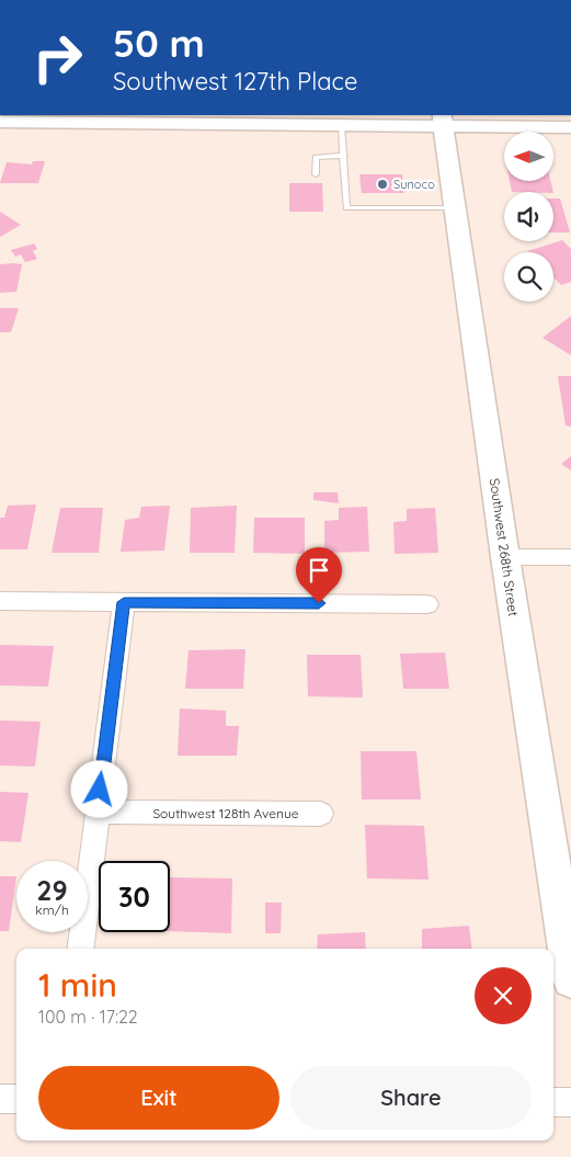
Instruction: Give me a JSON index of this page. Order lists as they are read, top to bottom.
{
  "streets": {
    "main road": ["Southwest 268th Street"],
    "street": ["Southwest 128th Avenue"]
  },
  "places": ["Sunoco"],
  "north": "left",
  "page": {
    "turn": ["50 m", "Southwest 127th Place"],
    "speed": "29 km/h",
    "limit": "30",
    "heading": ["1 min", "100 m · 17:22"],
    "buttons": ["Exit", "Share"]
  }
}
